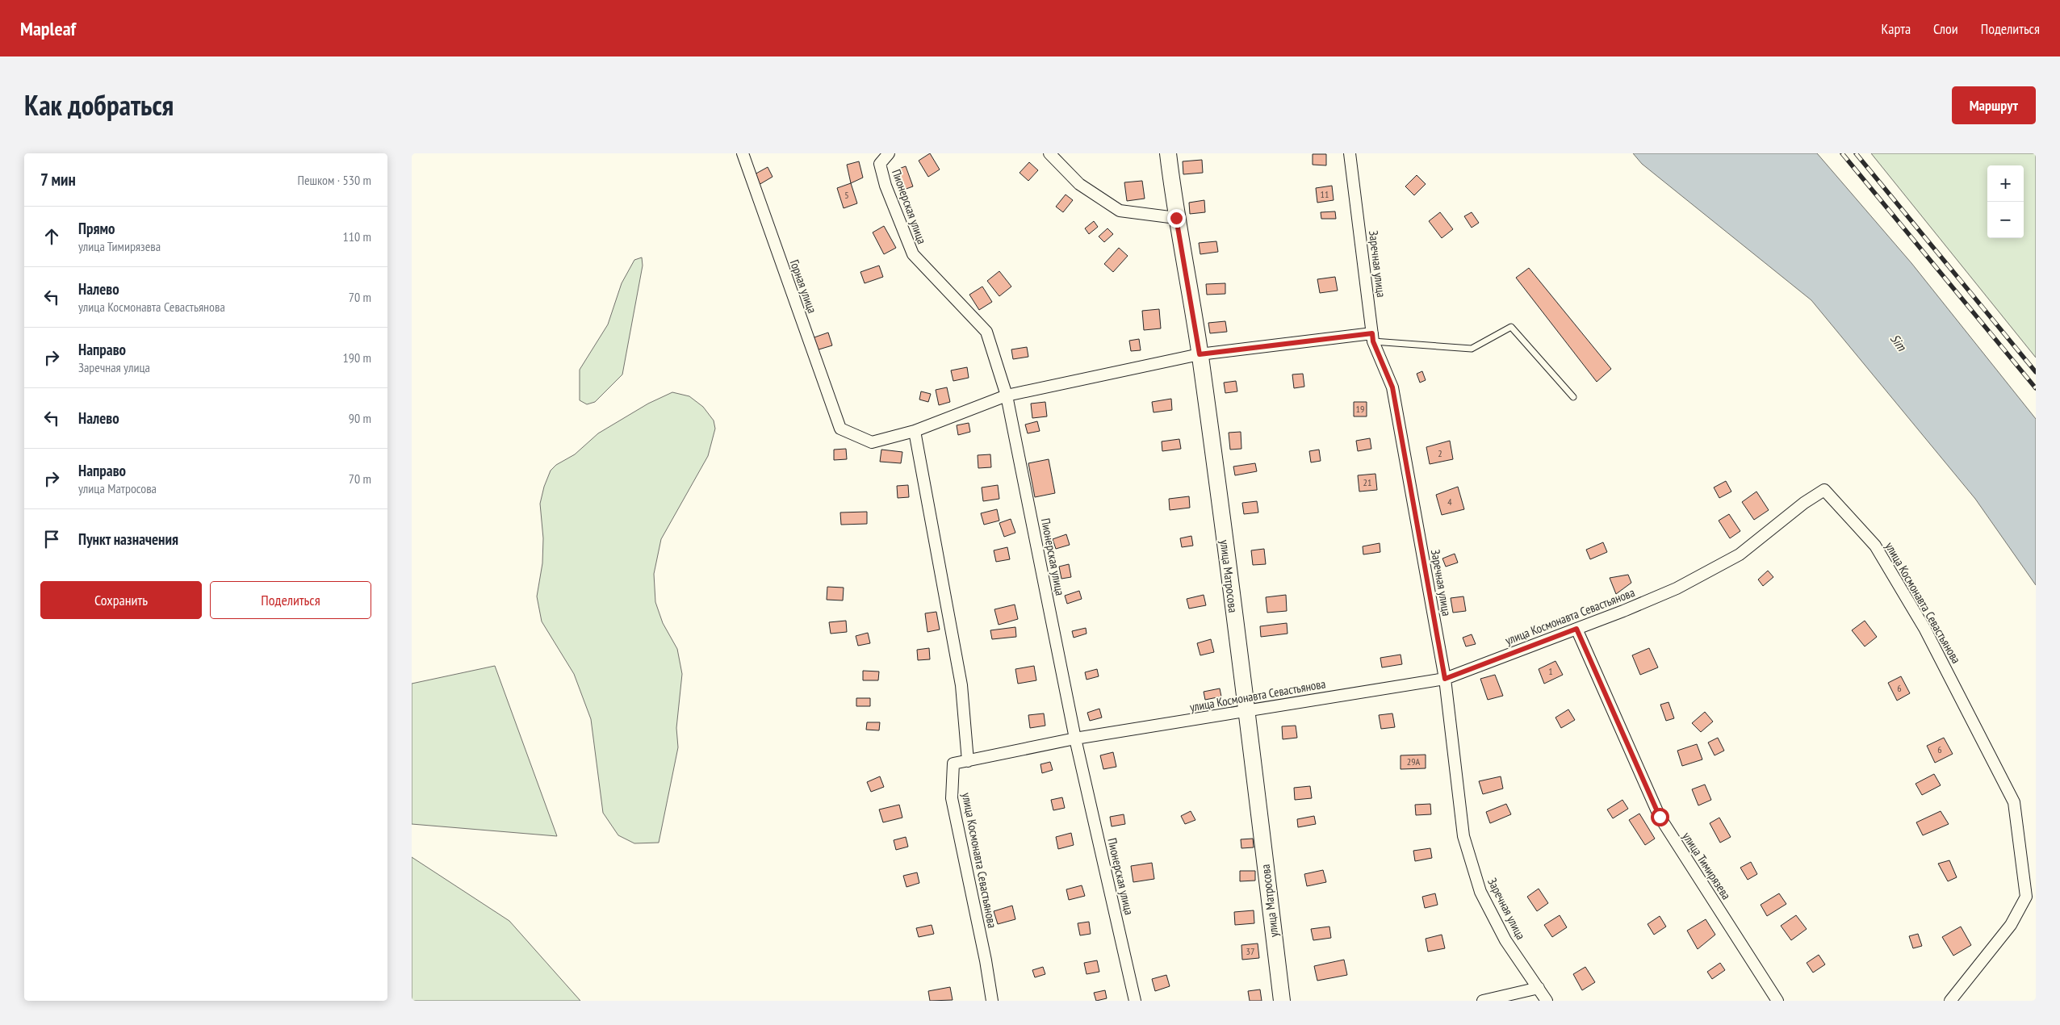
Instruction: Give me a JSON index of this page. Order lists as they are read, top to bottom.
{
  "streets": {
    "main road": ["улица Матросова"],
    "street": [
      "Пионерская улица",
      "Заречная улица",
      "Горная улица",
      "улица Космонавта Севастьянова",
      "улица Тимирязева"
    ]
  },
  "crossings": [
    ["Пионерская улица", "улица Космонавта Севастьянова"],
    ["Заречная улица", "улица Космонавта Севастьянова"],
    ["улица Матросова", "улица Космонавта Севастьянова"],
    ["улица Космонавта Севастьянова", "улица Тимирязева"]
  ],
  "water": ["Sim"],
  "house_numbers": [
    "11",
    "5",
    "19",
    "2",
    "21",
    "4",
    "1",
    "6",
    "6",
    "29А",
    "37"
  ],
  "page": {
    "header": "Mapleaf",
    "nav": ["Карта", "Слои", "Поделиться"],
    "title": "Как добраться",
    "buttons": [
      "Маршрут",
      ["Сохранить", "Поделиться"]
    ],
    "heading": ["7 мин", "Пешком · 530 m"],
    "map_buttons": ["+", "−"],
    "list": [
      ["Прямо", "улица Тимирязева", "110 m"],
      ["Налево", "улица Космонавта Севастьянова", "70 m"],
      ["Направо", "Заречная улица", "190 m"],
      ["Налево", "90 m"],
      ["Направо", "улица Матросова", "70 m"],
      "Пункт назначения"
    ]
  }
}
